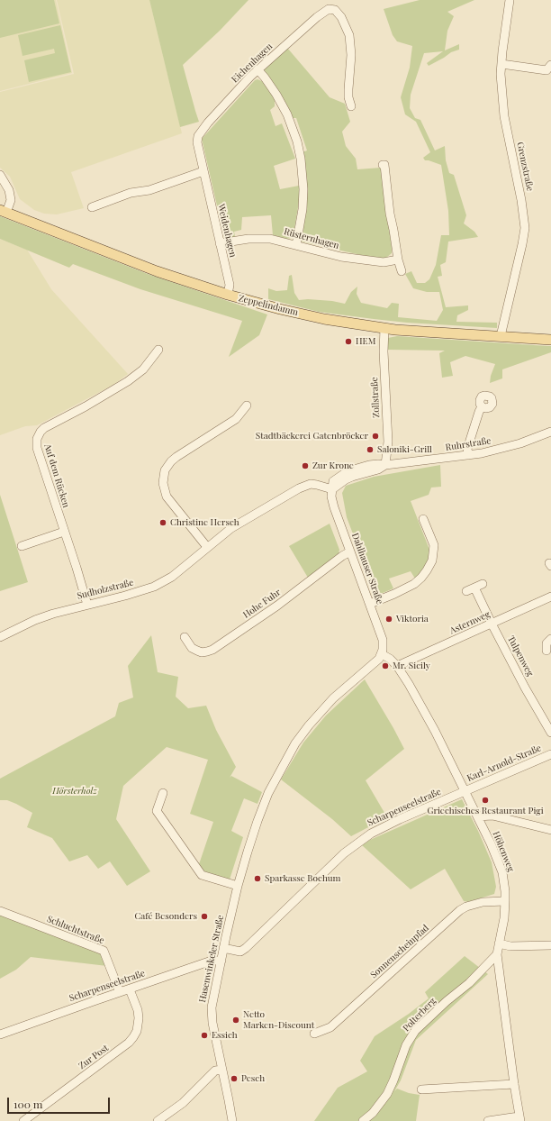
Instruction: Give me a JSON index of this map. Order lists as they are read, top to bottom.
{
  "streets": {
    "main road": ["Zeppelindamm"],
    "street": [
      "Eichenhagen",
      "Grenzstraße",
      "Weidenhagen",
      "Rüsternhagen",
      "Zollstraße",
      "Ruhrstraße",
      "Auf dem Rücken",
      "Dahlhauser Straße",
      "Sudholzstraße",
      "Hohe Fuhr",
      "Asternweg",
      "Tulpenweg",
      "Karl-Arnold-Straße",
      "Scharpenseelstraße",
      "Höhenweg",
      "Schluchtstraße",
      "Sonnenscheinpfad",
      "Hasenwinkeler Straße",
      "Polterberg",
      "Zur Post"
    ]
  },
  "crossings": [
    ["Eichenhagen", "Weidenhagen"],
    ["Grenzstraße", "Zeppelindamm"],
    ["Weidenhagen", "Rüsternhagen"],
    ["Weidenhagen", "Zeppelindamm"],
    ["Zeppelindamm", "Zollstraße"],
    ["Zollstraße", "Ruhrstraße"],
    ["Ruhrstraße", "Dahlhauser Straße"],
    ["Ruhrstraße", "Sudholzstraße"],
    ["Auf dem Rücken", "Sudholzstraße"],
    ["Dahlhauser Straße", "Sudholzstraße"],
    ["Dahlhauser Straße", "Hohe Fuhr"],
    ["Dahlhauser Straße", "Höhenweg"],
    ["Dahlhauser Straße", "Hasenwinkeler Straße"],
    ["Asternweg", "Tulpenweg"],
    ["Asternweg", "Höhenweg"],
    ["Karl-Arnold-Straße", "Scharpenseelstraße"],
    ["Karl-Arnold-Straße", "Höhenweg"],
    ["Scharpenseelstraße", "Höhenweg"],
    ["Scharpenseelstraße", "Schluchtstraße"],
    ["Scharpenseelstraße", "Hasenwinkeler Straße"],
    ["Scharpenseelstraße", "Zur Post"],
    ["Höhenweg", "Sonnenscheinpfad"],
    ["Höhenweg", "Hasenwinkeler Straße"],
    ["Höhenweg", "Polterberg"]
  ],
  "parks": ["Hörsterholz"],
  "places": [
    "HEM",
    "Stadtbäckerei Gatenbröcker",
    "Saloniki-Grill",
    "Zur Krone",
    "Christine Hersch",
    "Viktoria",
    "Mr. Sicily",
    "Griechisches Restaurant Pigi",
    "Sparkasse Bochum",
    "Café Besonders",
    "Netto Marken-Discount",
    "Essich",
    "Pesch"
  ],
  "scale_bar": "100 m"
}
